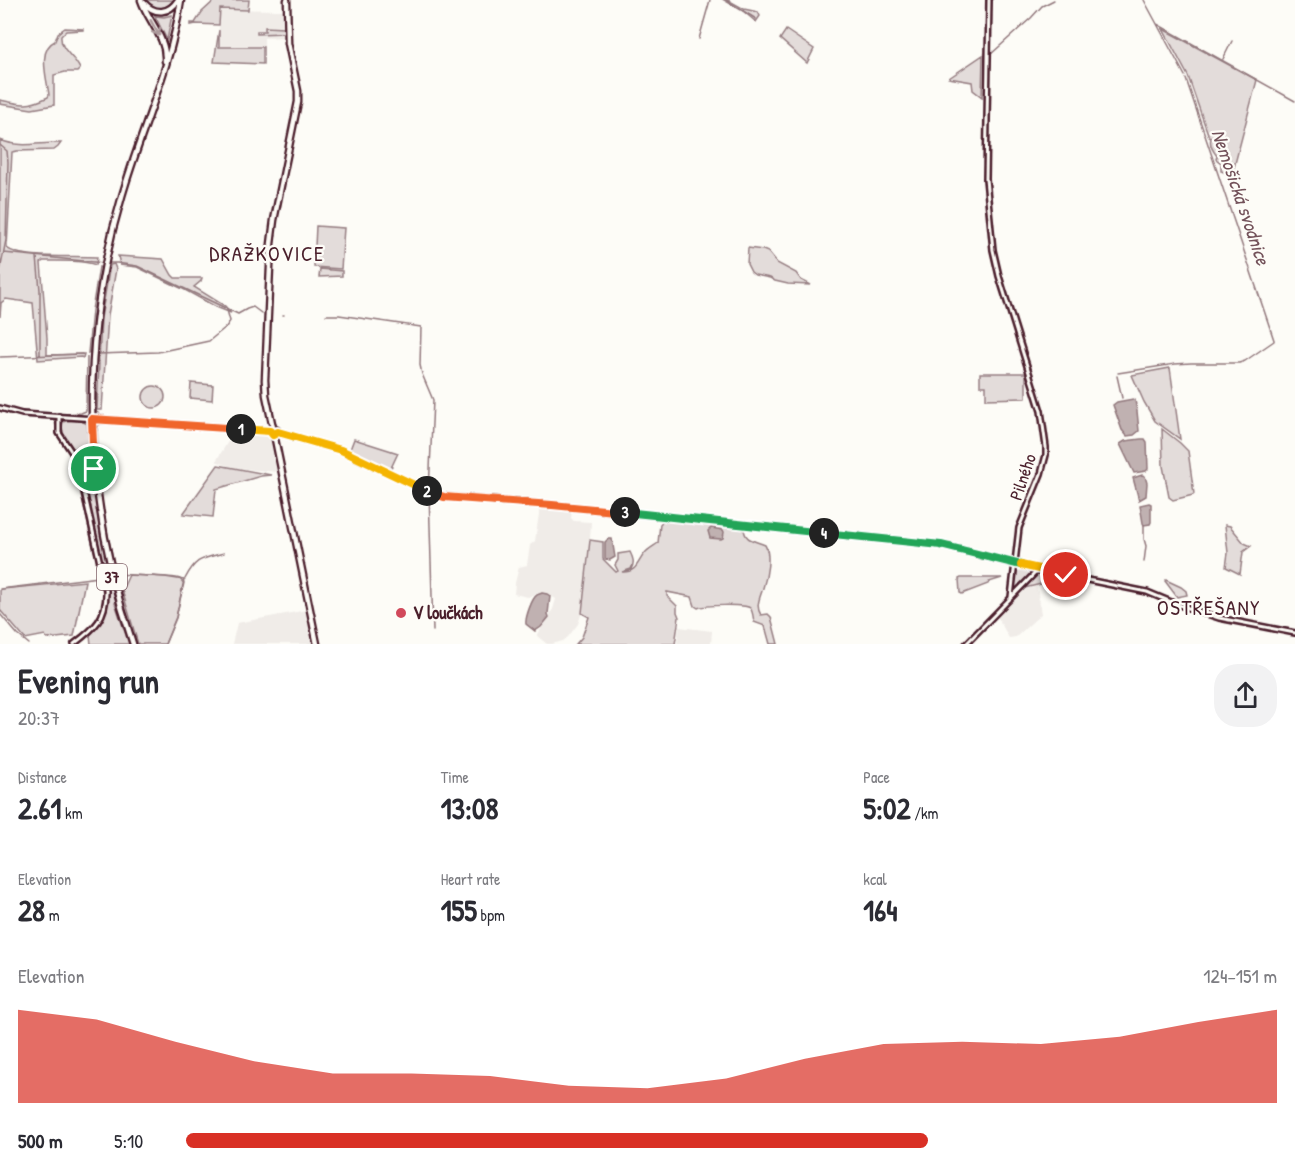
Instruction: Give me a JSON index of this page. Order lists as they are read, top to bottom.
{
  "streets": {
    "main road": ["37"],
    "street": ["Pilného"]
  },
  "districts": ["DRAŽKOVICE", "OSTŘEŠANY"],
  "water": ["Nemošická svodnice"],
  "places": ["V loučkách"],
  "page": {
    "pins": [
      "1",
      "2",
      "3",
      "4"
    ],
    "heading": ["Evening run", "20:37"],
    "stats": [
      ["Distance", "2.61 km"],
      ["Time", "13:08"],
      ["Pace", "5:02 /km"],
      ["Elevation", "28 m"],
      ["Heart rate", "155 bpm"],
      ["kcal", "164"]
    ],
    "chart": ["Elevation", "124–151 m"],
    "list": [
      {
        "name": "500 m",
        "note": "5:10"
      }
    ]
  }
}
